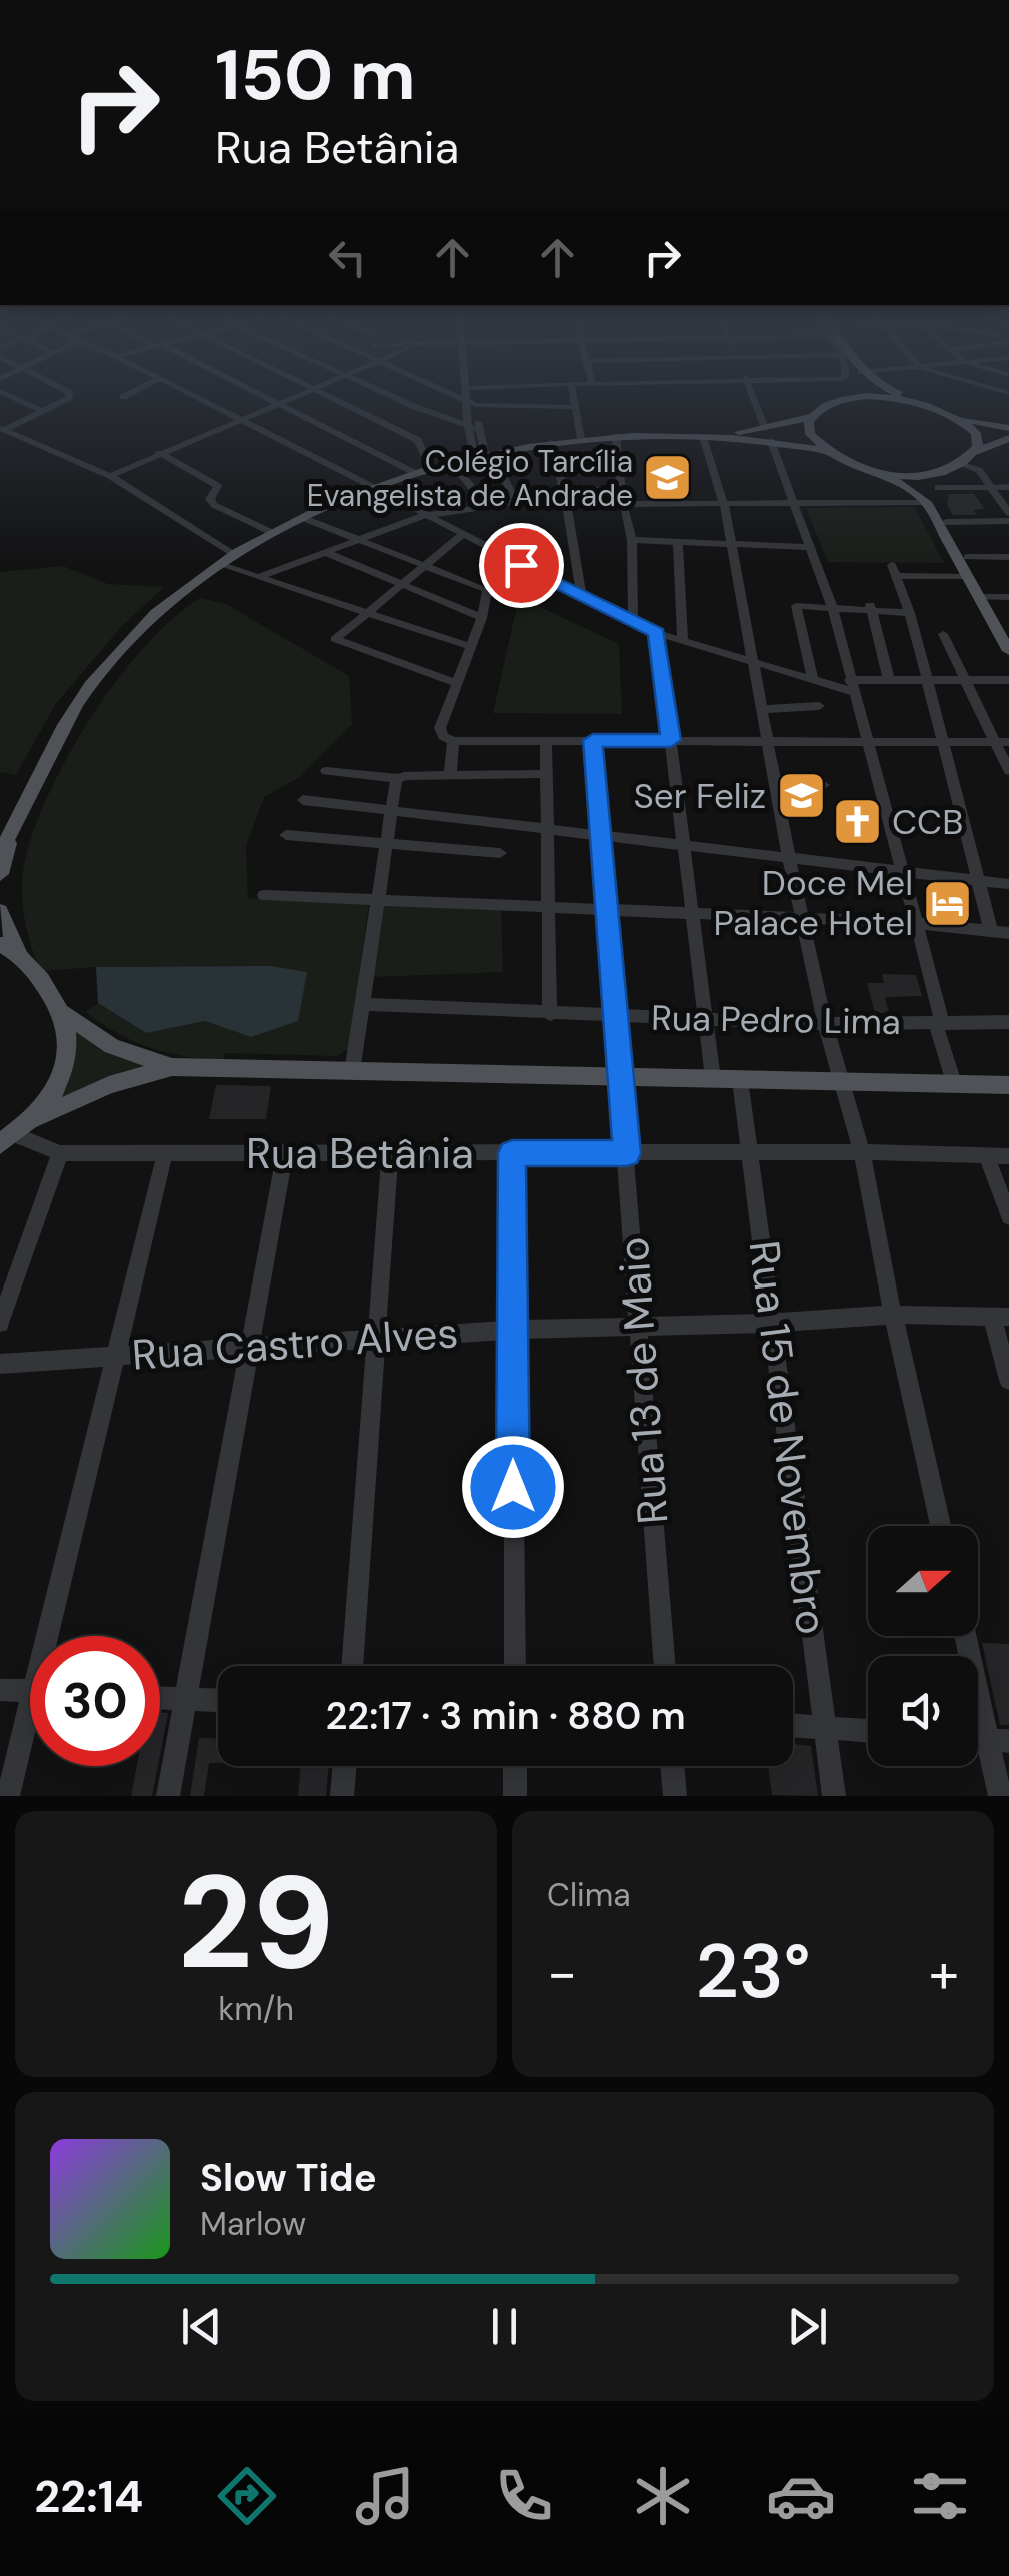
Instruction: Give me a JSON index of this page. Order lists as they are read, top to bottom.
{
  "streets": {
    "street": [
      "Rua Pedro Lima",
      "Rua Betânia",
      "Rua Castro Alves",
      "Rua 13 de Maio",
      "Rua 15 de Novembro"
    ]
  },
  "crossings": [
    ["Rua Pedro Lima", "Rua 13 de Maio"],
    ["Rua Betânia", "Rua 13 de Maio"],
    ["Rua Betânia", "Rua 15 de Novembro"],
    ["Rua Castro Alves", "Rua 13 de Maio"],
    ["Rua Castro Alves", "Rua 15 de Novembro"]
  ],
  "places": {
    "school or university": ["Colégio Tarcília Evangelista de Andrade", "Ser Feliz"],
    "church": ["CCB"],
    "hotel": ["Doce Mel Palace Hotel"]
  },
  "north": "right",
  "page": {
    "turn": ["150 m", "Rua Betânia"],
    "limit": "30",
    "trip": "22:17 · 3 min · 880 m",
    "tile": [
      ["29", "km/h"],
      "Clima"
    ],
    "heat": ["−", "23°", "+"],
    "song": ["Slow Tide", "Marlow"],
    "tabs": "22:14"
  }
}
